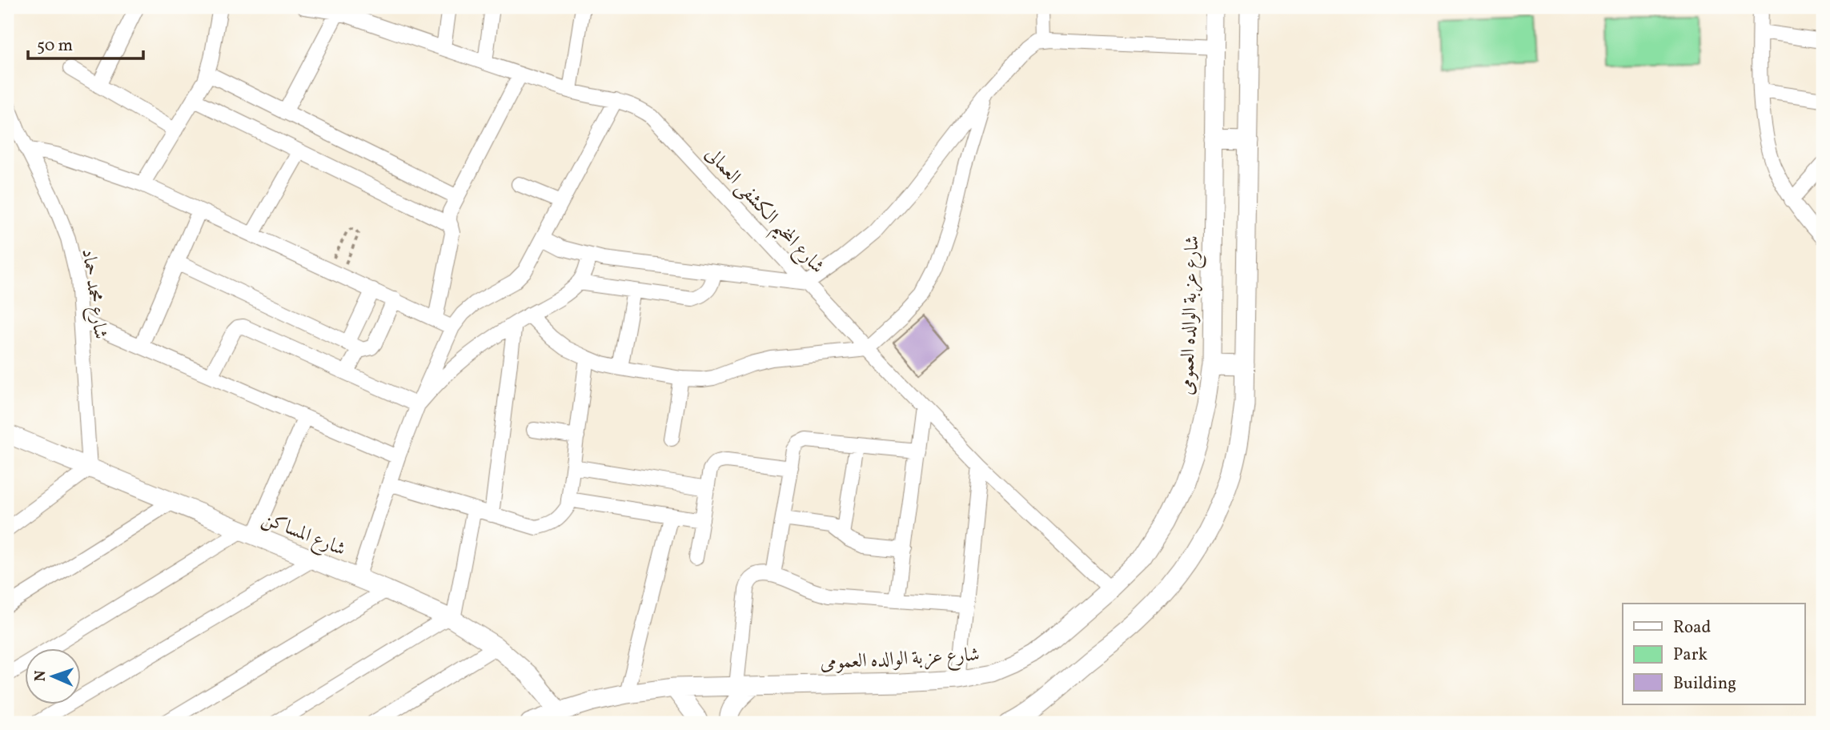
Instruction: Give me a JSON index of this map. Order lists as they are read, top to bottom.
{
  "streets": {
    "street": [
      "شارع المخيم الكشفى العمالى",
      "شارع محمد حماد",
      "شارع عزبة الوالده العمومى",
      "شارع المساكن"
    ]
  },
  "crossings": [
    ["شارع المخيم الكشفى العمالى", "شارع عزبة الوالده العمومى"],
    ["شارع محمد حماد", "شارع المساكن"],
    ["شارع عزبة الوالده العمومى", "شارع المساكن"]
  ],
  "legend": ["Road", "Park", "Building"],
  "scale_bar": "50 m",
  "north": "left"
}
